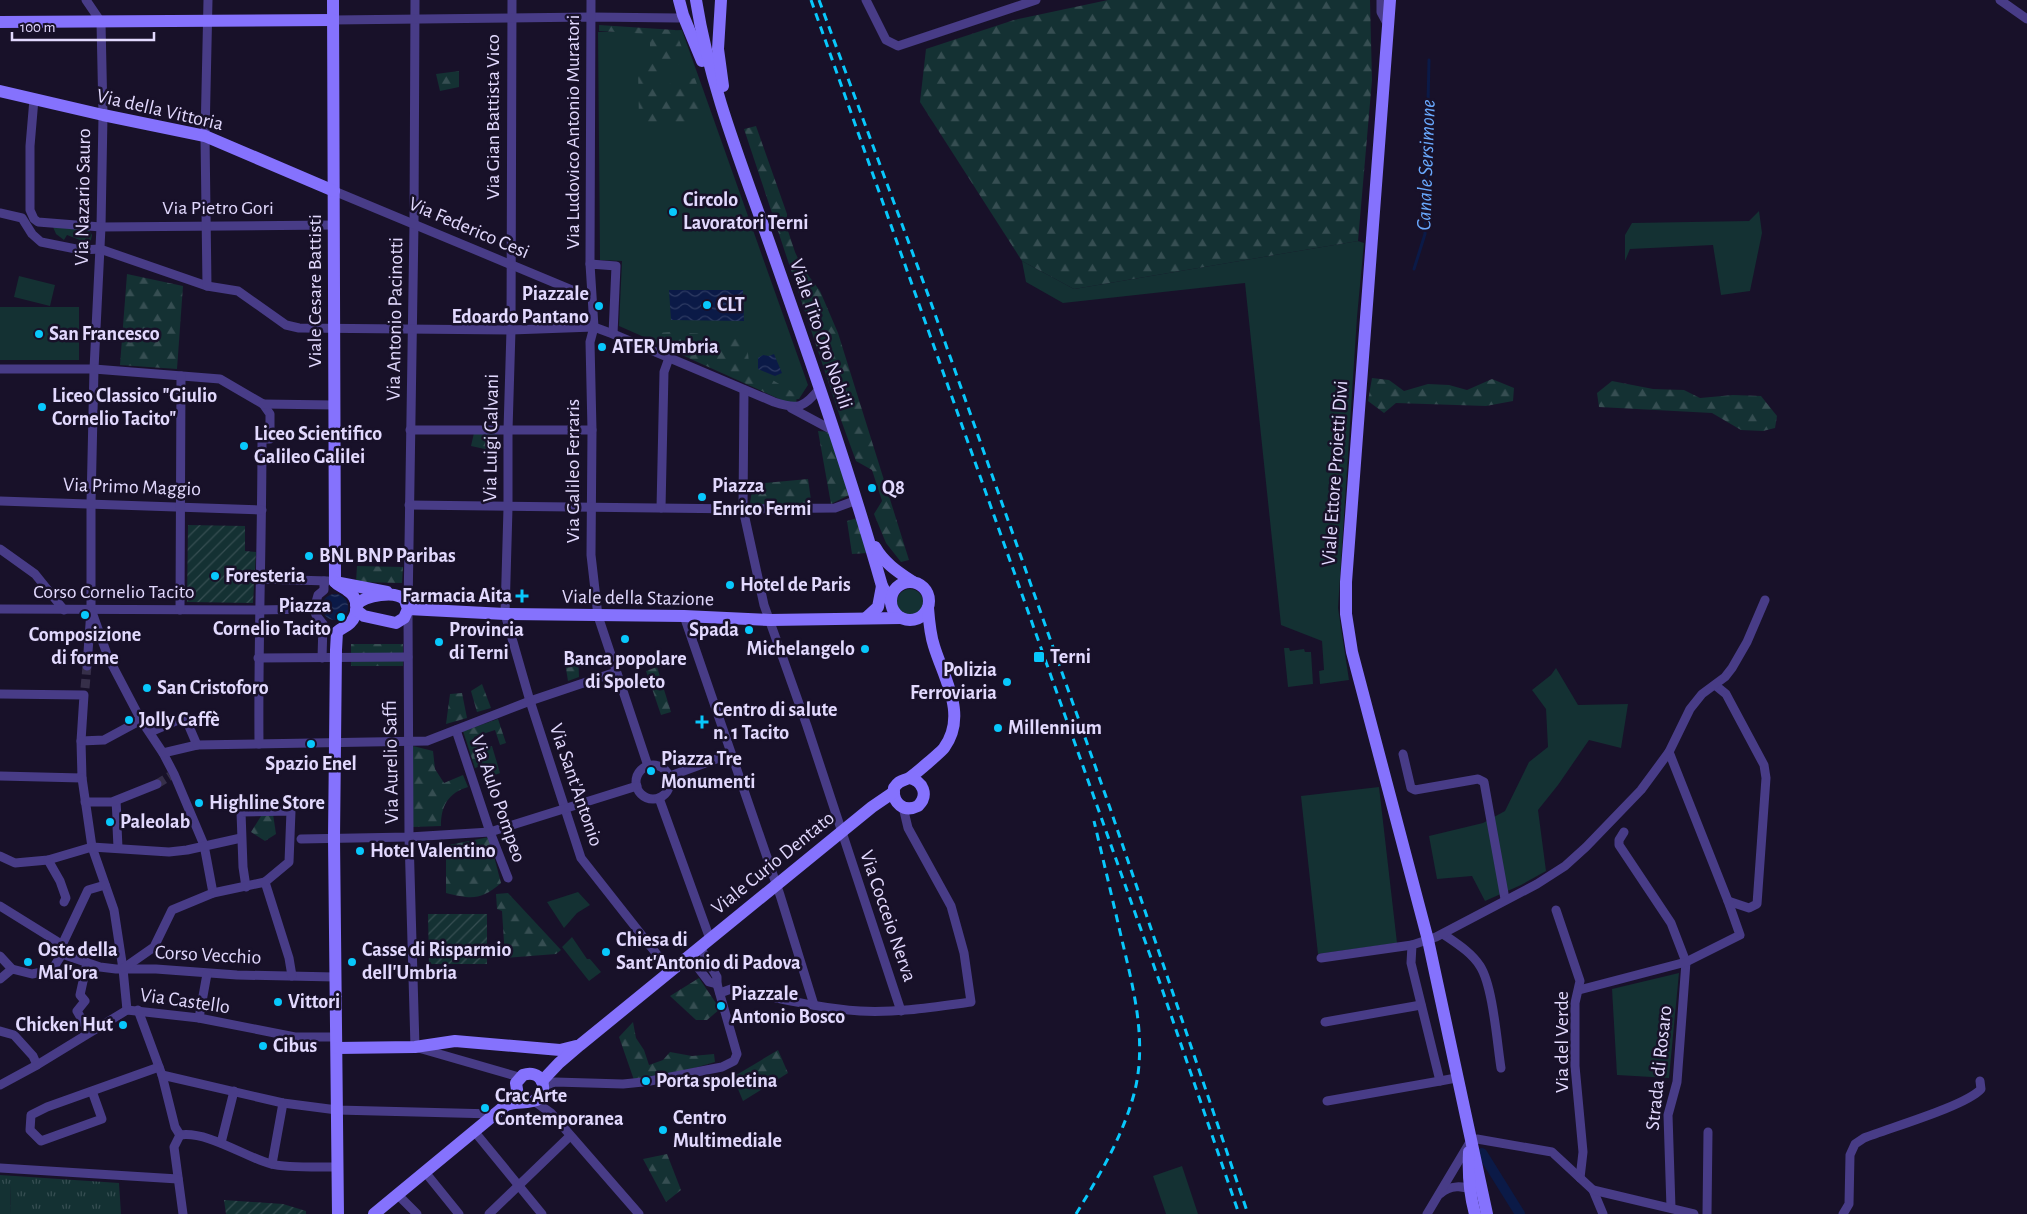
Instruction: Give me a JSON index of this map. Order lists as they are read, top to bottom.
{
  "streets": {
    "street": [
      "Via della Vittoria",
      "Via Gian Battista Vico",
      "Via Ludovico Antonio Muratori",
      "Via Nazario Sauro",
      "Via Pietro Gori",
      "Via Federico Cesi",
      "Viale Cesare Battisti",
      "Via Antonio Pacinotti",
      "Viale Tito Oro Nobili",
      "Via Luigi Galvani",
      "Via Galileo Ferraris",
      "Viale Ettore Proietti Divi",
      "Via Primo Maggio",
      "Corso Cornelio Tacito",
      "Viale della Stazione",
      "Via Aurelio Saffi",
      "Via Sant'Antonio",
      "Via Aulo Pompeo",
      "Viale Curio Dentato",
      "Via Cocceio Nerva",
      "Corso Vecchio",
      "Via Castello",
      "Via del Verde",
      "Strada di Rosaro"
    ]
  },
  "crossings": [
    ["Via della Vittoria", "Via Nazario Sauro"],
    ["Via della Vittoria", "Via Federico Cesi"],
    ["Via della Vittoria", "Viale Cesare Battisti"],
    ["Via Gian Battista Vico", "Via Federico Cesi"],
    ["Via Gian Battista Vico", "Via Luigi Galvani"],
    ["Via Nazario Sauro", "Via Pietro Gori"],
    ["Via Nazario Sauro", "Via Primo Maggio"],
    ["Via Nazario Sauro", "Corso Cornelio Tacito"],
    ["Via Pietro Gori", "Viale Cesare Battisti"],
    ["Via Federico Cesi", "Viale Cesare Battisti"],
    ["Via Federico Cesi", "Via Antonio Pacinotti"],
    ["Via Federico Cesi", "Via Luigi Galvani"],
    ["Via Antonio Pacinotti", "Viale della Stazione"],
    ["Viale Tito Oro Nobili", "Viale della Stazione"],
    ["Via Luigi Galvani", "Viale della Stazione"],
    ["Via Luigi Galvani", "Via Sant'Antonio"],
    ["Via Galileo Ferraris", "Viale della Stazione"],
    ["Viale della Stazione", "Via Sant'Antonio"],
    ["Viale della Stazione", "Via Cocceio Nerva"],
    ["Via Sant'Antonio", "Viale Curio Dentato"],
    ["Viale Curio Dentato", "Via Cocceio Nerva"]
  ],
  "water": ["Canale Sersimone"],
  "places": {
    "other": [
      "Circolo Lavoratori Terni",
      "CLT",
      "Piazzale Edoardo Pantano",
      "San Francesco",
      "ATER Umbria",
      "Liceo Classico \"Giulio Cornelio Tacito\"",
      "Liceo Scientifico Galileo Galilei",
      "Q8",
      "Piazza Enrico Fermi",
      "BNL BNP Paribas",
      "Foresteria",
      "Hotel de Paris",
      "Composizione di forme",
      "Piazza Cornelio Tacito",
      "Spada",
      "Banca popolare di Spoleto",
      "Provincia di Terni",
      "Michelangelo",
      "Polizia Ferroviaria",
      "San Cristoforo",
      "Jolly Caffè",
      "Millennium",
      "Spazio Enel",
      "Piazza Tre Monumenti",
      "Highline Store",
      "Paleolab",
      "Hotel Valentino",
      "Chiesa di Sant'Antonio di Padova",
      "Oste della Mal'ora",
      "Casse di Risparmio dell'Umbria",
      "Vittori",
      "Piazzale Antonio Bosco",
      "Chicken Hut",
      "Cibus",
      "Porta spoletina",
      "Crac Arte Contemporanea",
      "Centro Multimediale"
    ],
    "health": ["Farmacia Aita", "Centro di salute n. 1 Tacito"],
    "transit": ["Terni"]
  },
  "scale_bar": "100 m"
}
